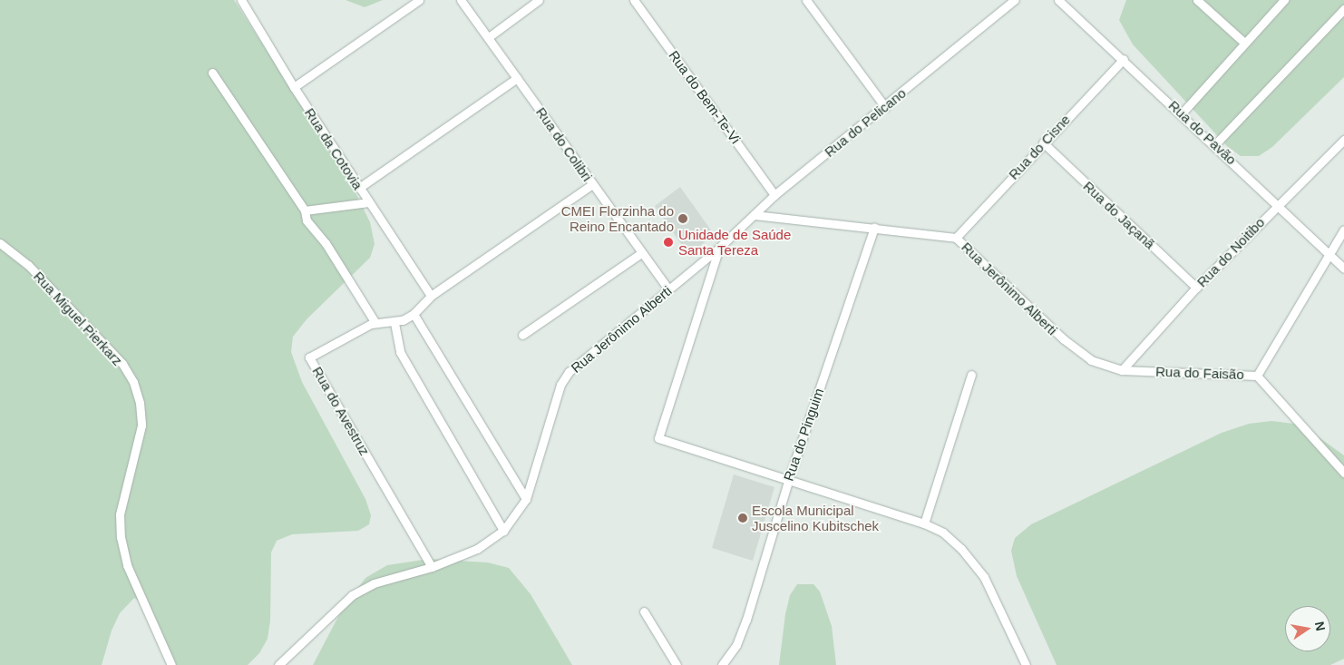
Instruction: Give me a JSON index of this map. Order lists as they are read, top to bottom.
{
  "streets": {
    "street": [
      "Rua do Bem-Te-Vi",
      "Rua do Pelicano",
      "Rua do Pavão",
      "Rua do Colibri",
      "Rua do Cisne",
      "Rua da Cotovia",
      "Rua do Jaçanã",
      "Rua do Noitibo",
      "Rua Jerônimo Alberti",
      "Rua Miguel Pierkarz",
      "Rua do Faisão",
      "Rua do Avestruz",
      "Rua do Pinguim"
    ]
  },
  "crossings": [
    ["Rua do Bem-Te-Vi", "Rua do Pelicano"],
    ["Rua do Pelicano", "Rua Jerônimo Alberti"],
    ["Rua do Pavão", "Rua do Cisne"],
    ["Rua do Pavão", "Rua do Noitibo"],
    ["Rua do Colibri", "Rua Jerônimo Alberti"],
    ["Rua do Colibri", "Rua do Avestruz"],
    ["Rua do Cisne", "Rua do Jaçanã"],
    ["Rua do Cisne", "Rua Jerônimo Alberti"],
    ["Rua da Cotovia", "Rua do Avestruz"],
    ["Rua do Jaçanã", "Rua do Noitibo"],
    ["Rua do Noitibo", "Rua Jerônimo Alberti"],
    ["Rua do Noitibo", "Rua do Faisão"],
    ["Rua Jerônimo Alberti", "Rua do Faisão"],
    ["Rua Jerônimo Alberti", "Rua do Avestruz"],
    ["Rua Jerônimo Alberti", "Rua do Pinguim"]
  ],
  "places": ["CMEI Florzinha do Reino Encantado", "Unidade de Saúde Santa Tereza", "Escola Municipal Juscelino Kubitschek"],
  "north": "right"
}
